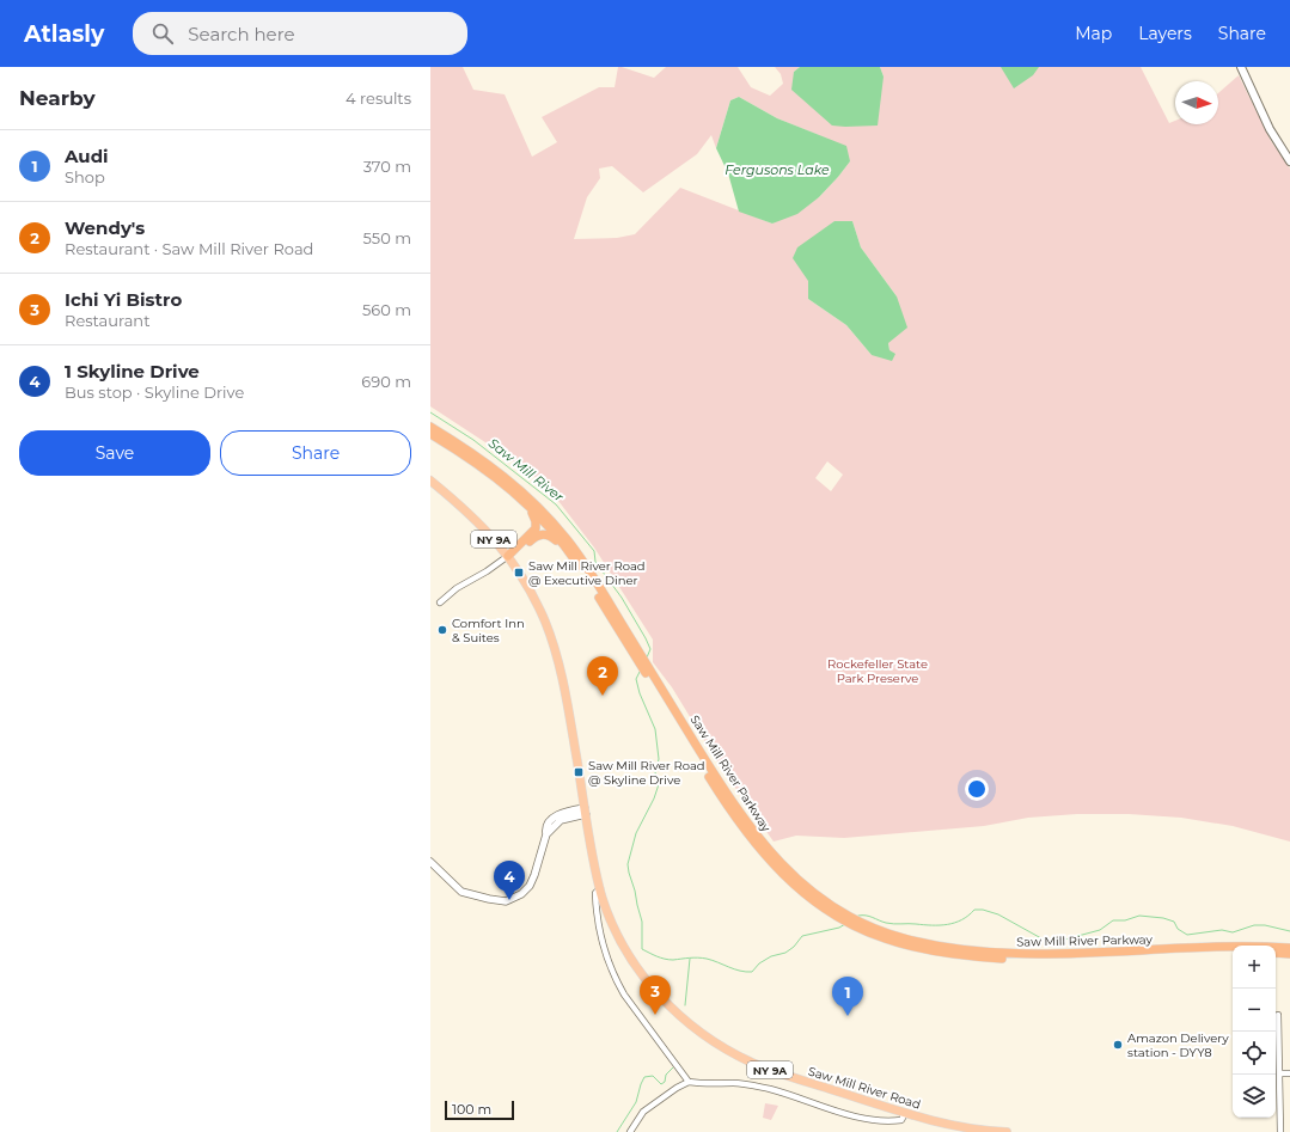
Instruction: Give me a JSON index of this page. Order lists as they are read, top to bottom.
{
  "streets": {
    "highway": ["Saw Mill River Parkway"],
    "main road": ["NY 9A", "Saw Mill River Road"]
  },
  "water": ["Fergusons Lake", "Saw Mill River"],
  "parks": ["Rockefeller State Park Preserve"],
  "places": {
    "transit": ["Saw Mill River Road @ Executive Diner", "Saw Mill River Road @ Skyline Drive"],
    "other": ["Comfort Inn & Suites", "Amazon Delivery station - DYY8"]
  },
  "scale_bar": "100 m",
  "north": "right",
  "page": {
    "header": "Atlasly",
    "search": "Search here",
    "nav": ["Map", "Layers", "Share"],
    "heading": ["Nearby", "4 results"],
    "list": [
      {
        "mark": "1",
        "name": "Audi",
        "note": "Shop",
        "value": "370 m"
      },
      {
        "mark": "2",
        "name": "Wendy's",
        "note": "Restaurant · Saw Mill River Road",
        "value": "550 m"
      },
      {
        "mark": "3",
        "name": "Ichi Yi Bistro",
        "note": "Restaurant",
        "value": "560 m"
      },
      {
        "mark": "4",
        "name": "1 Skyline Drive",
        "note": "Bus stop · Skyline Drive",
        "value": "690 m"
      }
    ],
    "buttons": ["Save", "Share"],
    "pins": [
      "2",
      "4",
      "3",
      "1"
    ],
    "map_buttons": ["+", "−"],
    "scale": "100 m"
  }
}
